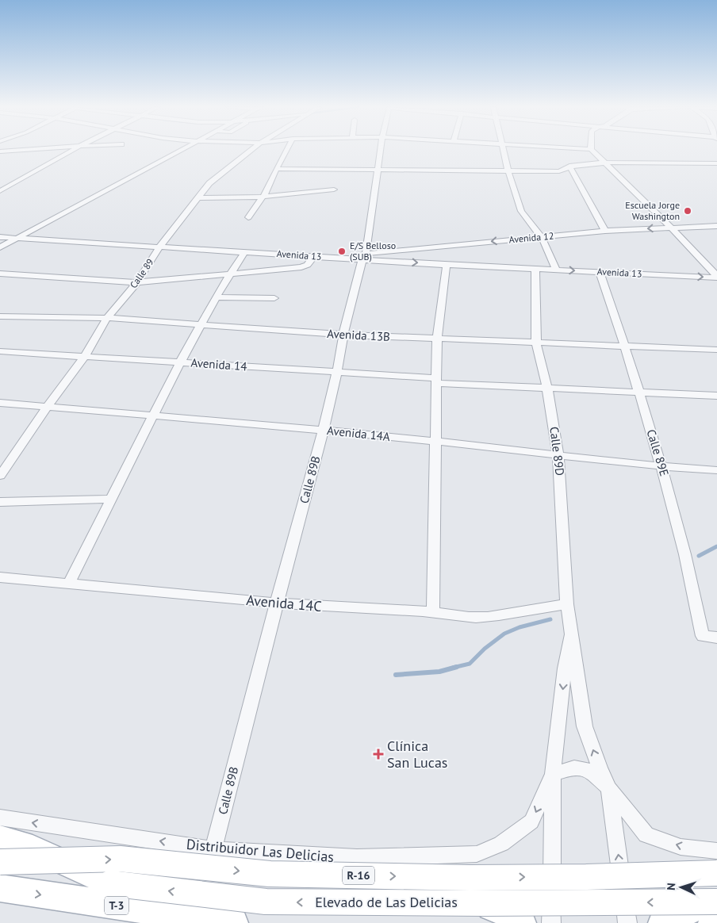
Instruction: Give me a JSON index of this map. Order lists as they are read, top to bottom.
{
  "streets": {
    "main road": ["R-16", "Elevado de Las Delicias", "T-3"],
    "street": [
      "Avenida 12",
      "Avenida 13",
      "Calle 89",
      "Avenida 13B",
      "Avenida 14",
      "Avenida 14A",
      "Calle 89D",
      "Calle 89E",
      "Calle 89B",
      "Avenida 14C",
      "Distribuidor Las Delicias"
    ]
  },
  "crossings": [
    ["Avenida 12", "Avenida 13"],
    ["Avenida 12", "Calle 89B"],
    ["Avenida 13", "Calle 89"],
    ["Avenida 13", "Calle 89D"],
    ["Avenida 13", "Calle 89E"],
    ["Avenida 13", "Calle 89B"],
    ["Calle 89", "Avenida 13B"],
    ["Calle 89", "Avenida 14"],
    ["Calle 89", "Avenida 14A"],
    ["Avenida 13B", "Calle 89D"],
    ["Avenida 13B", "Calle 89E"],
    ["Avenida 13B", "Calle 89B"],
    ["Avenida 14", "Calle 89D"],
    ["Avenida 14", "Calle 89E"],
    ["Avenida 14", "Calle 89B"],
    ["Avenida 14A", "Calle 89D"],
    ["Avenida 14A", "Calle 89E"],
    ["Avenida 14A", "Calle 89B"],
    ["Calle 89D", "Avenida 14C"],
    ["Calle 89D", "Distribuidor Las Delicias"],
    ["Calle 89B", "Avenida 14C"],
    ["Calle 89B", "Distribuidor Las Delicias"]
  ],
  "one_way": ["Distribuidor Las Delicias"],
  "places": {
    "other": ["Escuela Jorge Washington", "E/S Belloso (SUB)"],
    "health": ["Clínica San Lucas"]
  },
  "north": "left"
}
